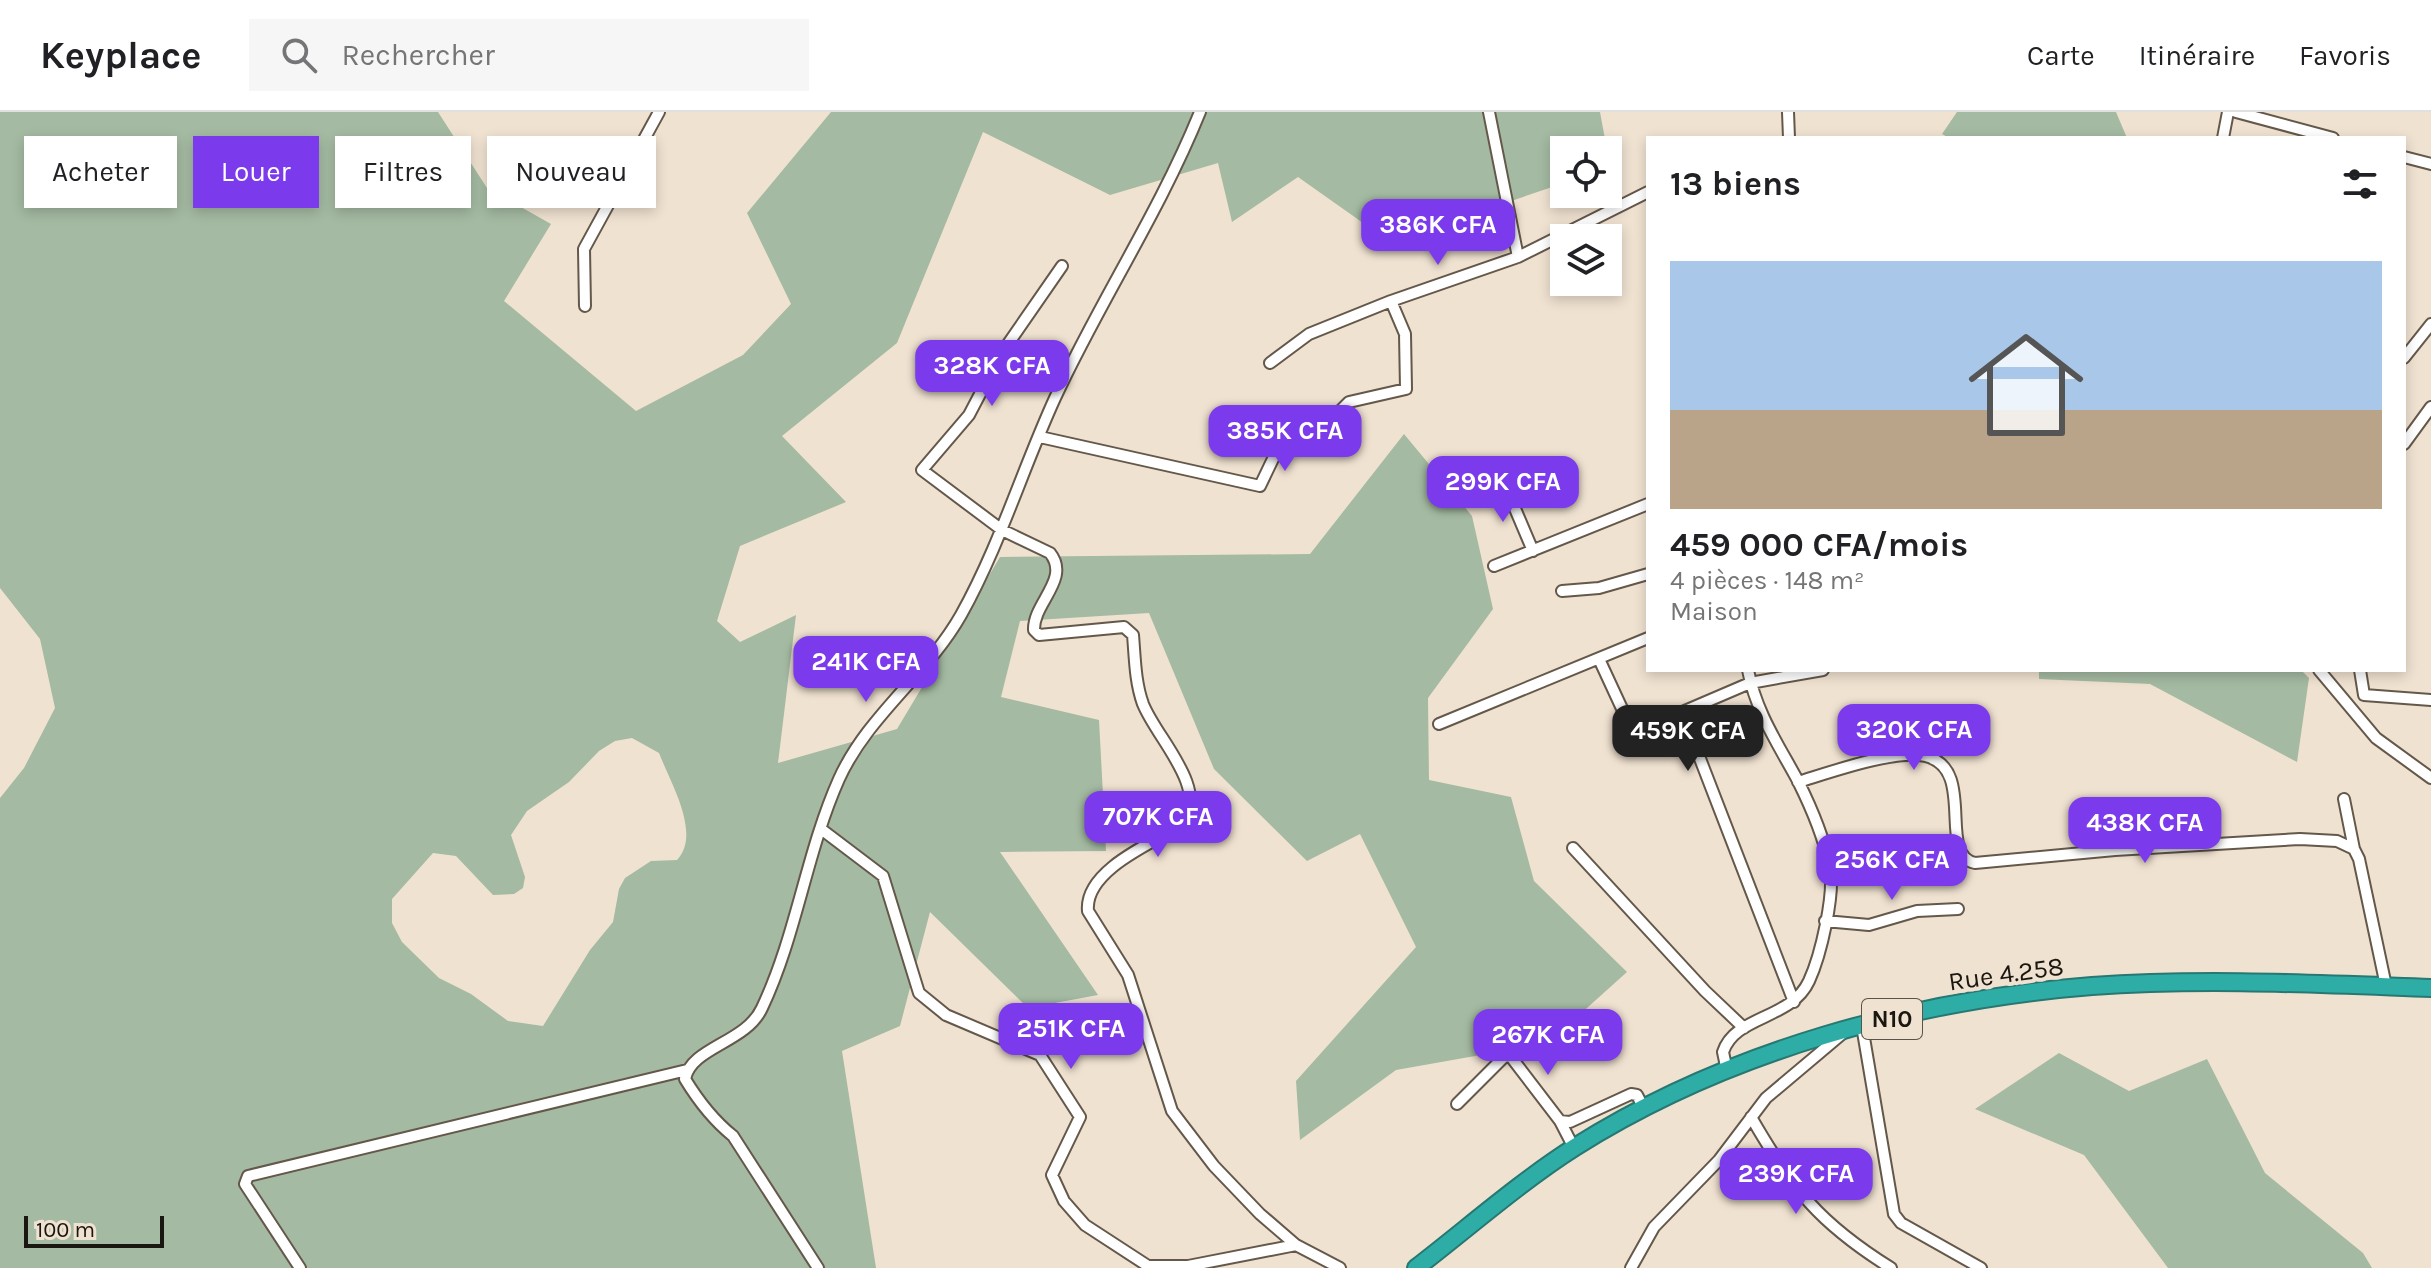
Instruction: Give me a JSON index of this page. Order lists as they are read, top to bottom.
{
  "streets": {
    "highway": ["Rue 4.258", "N10"]
  },
  "scale_bar": "100 m",
  "page": {
    "header": "Keyplace",
    "search": "Rechercher",
    "nav": ["Carte", "Itinéraire", "Favoris"],
    "chip": [
      "Acheter",
      "Louer",
      "Filtres",
      "Nouveau"
    ],
    "heading": "13 biens",
    "price": [
      "386K CFA",
      "328K CFA",
      "385K CFA",
      "299K CFA",
      "241K CFA",
      "320K CFA",
      "459K CFA",
      "707K CFA",
      "438K CFA",
      "256K CFA",
      "251K CFA",
      "267K CFA",
      "239K CFA"
    ],
    "list": [
      {
        "name": "459 000 CFA/mois",
        "note": "4 pièces · 148 m² · Maison"
      }
    ],
    "scale": "100 m"
  }
}
